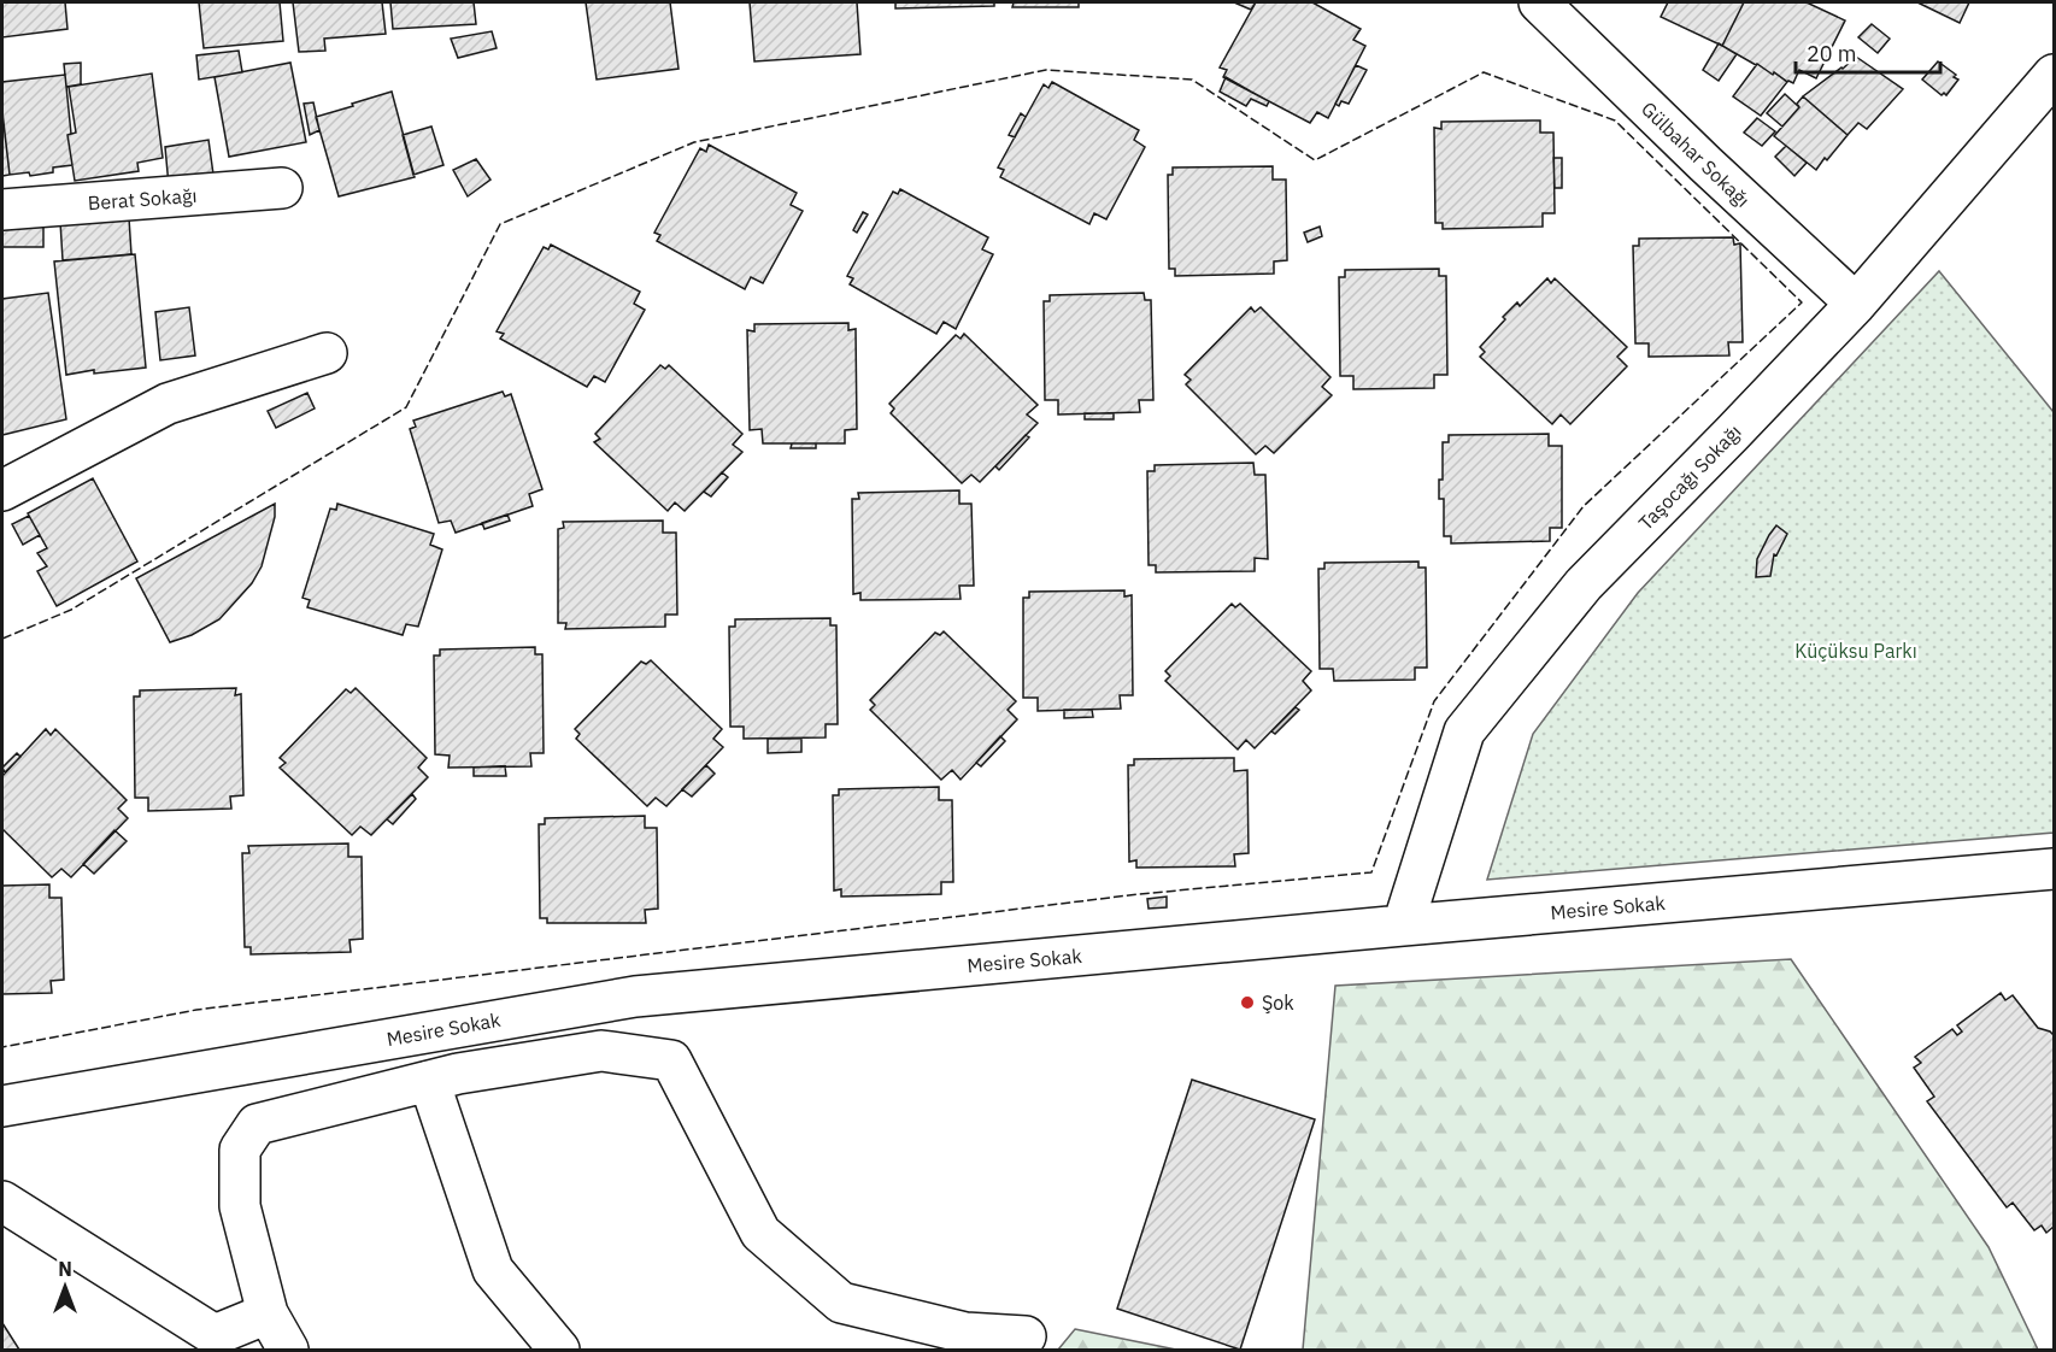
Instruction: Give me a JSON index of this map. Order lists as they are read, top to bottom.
{
  "streets": {
    "street": [
      "Gülbahar Sokağı",
      "Berat Sokağı",
      "Taşocağı Sokağı",
      "Mesire Sokak"
    ]
  },
  "crossings": [
    ["Gülbahar Sokağı", "Taşocağı Sokağı"],
    ["Taşocağı Sokağı", "Mesire Sokak"]
  ],
  "parks": ["Küçüksu Parkı"],
  "places": ["Şok"],
  "scale_bar": "20 m",
  "north": "top"
}
